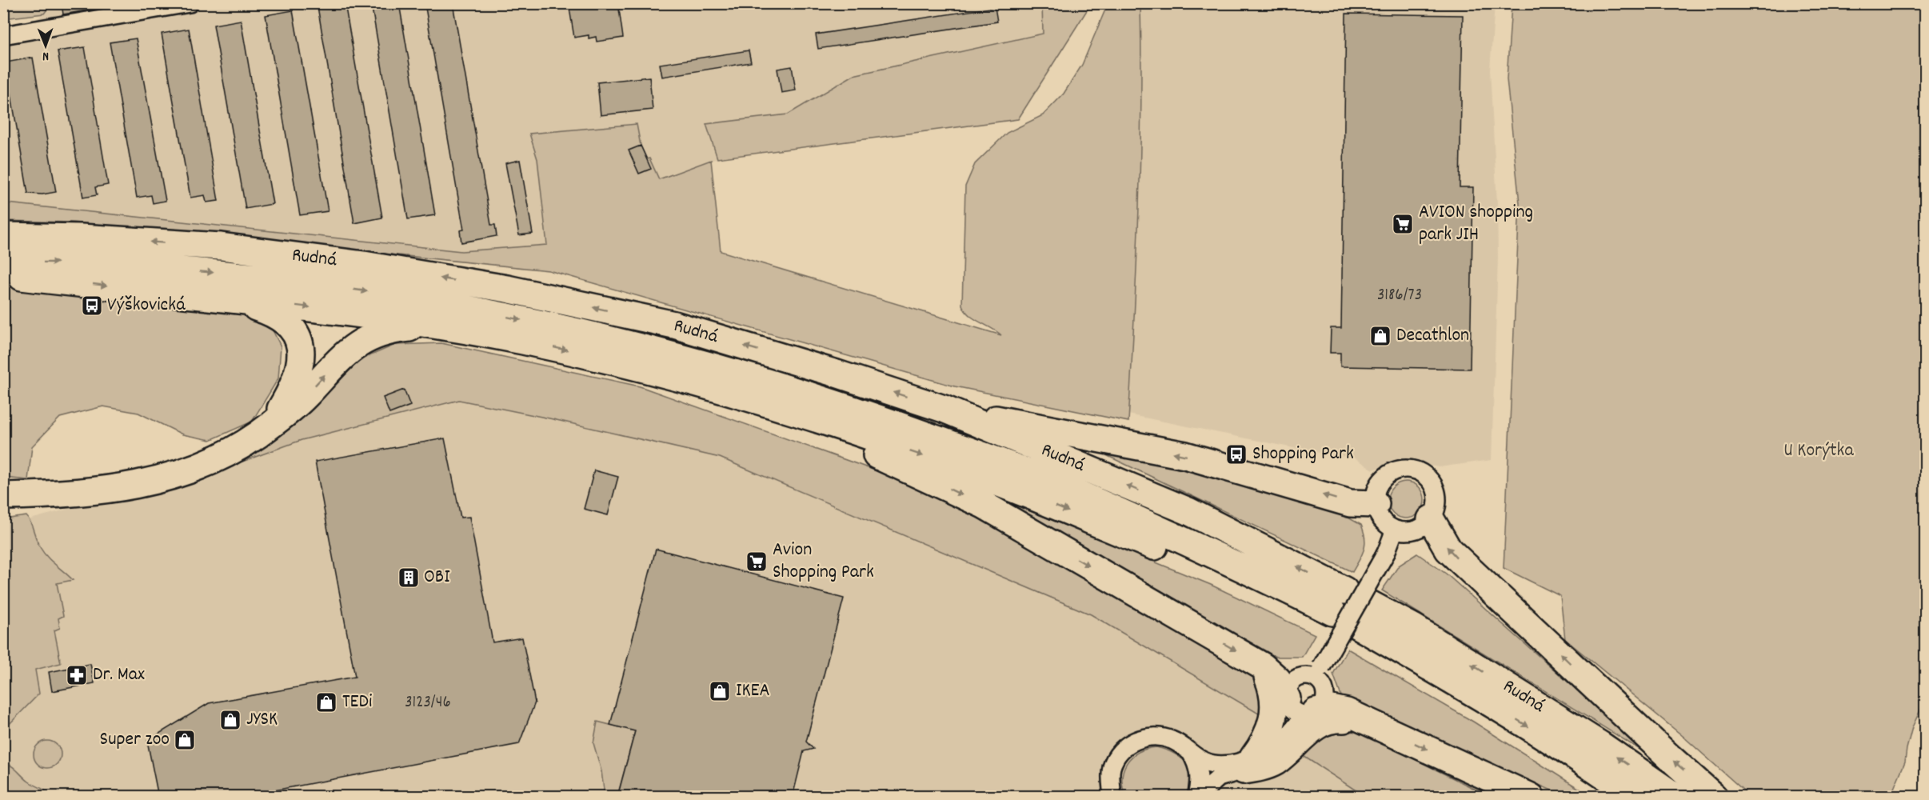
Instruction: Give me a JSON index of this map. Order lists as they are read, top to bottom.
{
  "streets": {
    "highway": ["Rudná"]
  },
  "parks": ["U Korýtka"],
  "places": {
    "supermarket": ["AVION shopping park JIH", "Avion Shopping Park"],
    "bus stop": ["Výškovická", "Shopping Park"],
    "shop": [
      "Decathlon",
      "IKEA",
      "TEDi",
      "JYSK",
      "Super zoo"
    ],
    "building": ["OBI"],
    "pharmacy": ["Dr. Max"]
  },
  "house_numbers": ["3186/73", "3123/46"],
  "north": "bottom"
}
